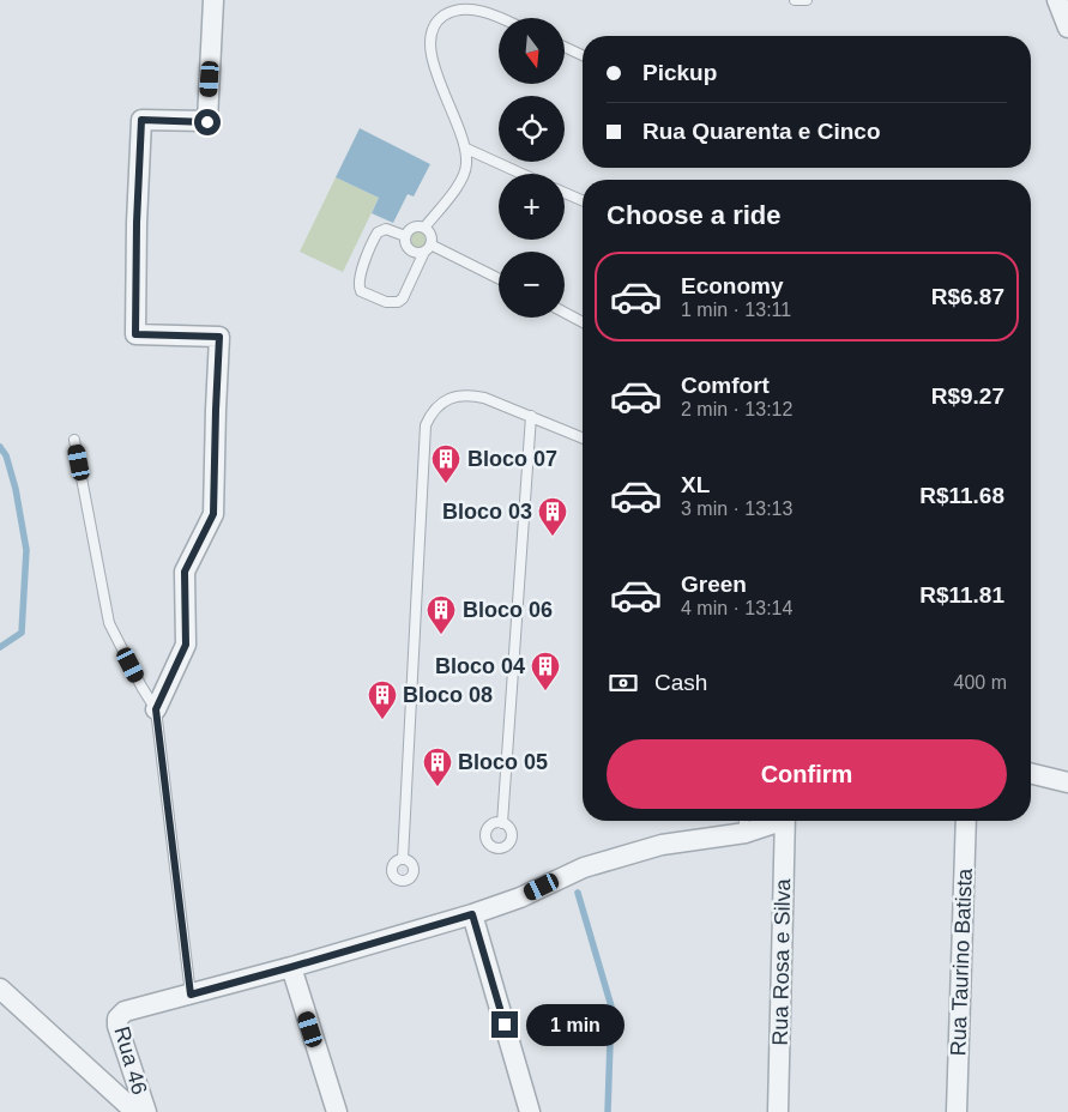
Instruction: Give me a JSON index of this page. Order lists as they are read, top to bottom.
{
  "streets": {
    "street": ["Rua Rosa e Silva", "Rua Taurino Batista", "Rua 46"]
  },
  "places": {
    "building": [
      "Bloco 07",
      "Bloco 03",
      "Bloco 06",
      "Bloco 04",
      "Bloco 08",
      "Bloco 05"
    ]
  },
  "north": "bottom",
  "page": {
    "map_buttons": ["+", "−"],
    "banner": ["Pickup", "Rua Quarenta e Cinco"],
    "heading": "Choose a ride",
    "list": [
      {
        "name": "Economy",
        "note": "1 min · 13:11",
        "value": "R$6.87"
      },
      {
        "name": "Comfort",
        "note": "2 min · 13:12",
        "value": "R$9.27"
      },
      {
        "name": "XL",
        "note": "3 min · 13:13",
        "value": "R$11.68"
      },
      {
        "name": "Green",
        "note": "4 min · 13:14",
        "value": "R$11.81"
      }
    ],
    "pay": ["Cash", "400 m"],
    "buttons": "Confirm",
    "bubble": "1 min"
  }
}
